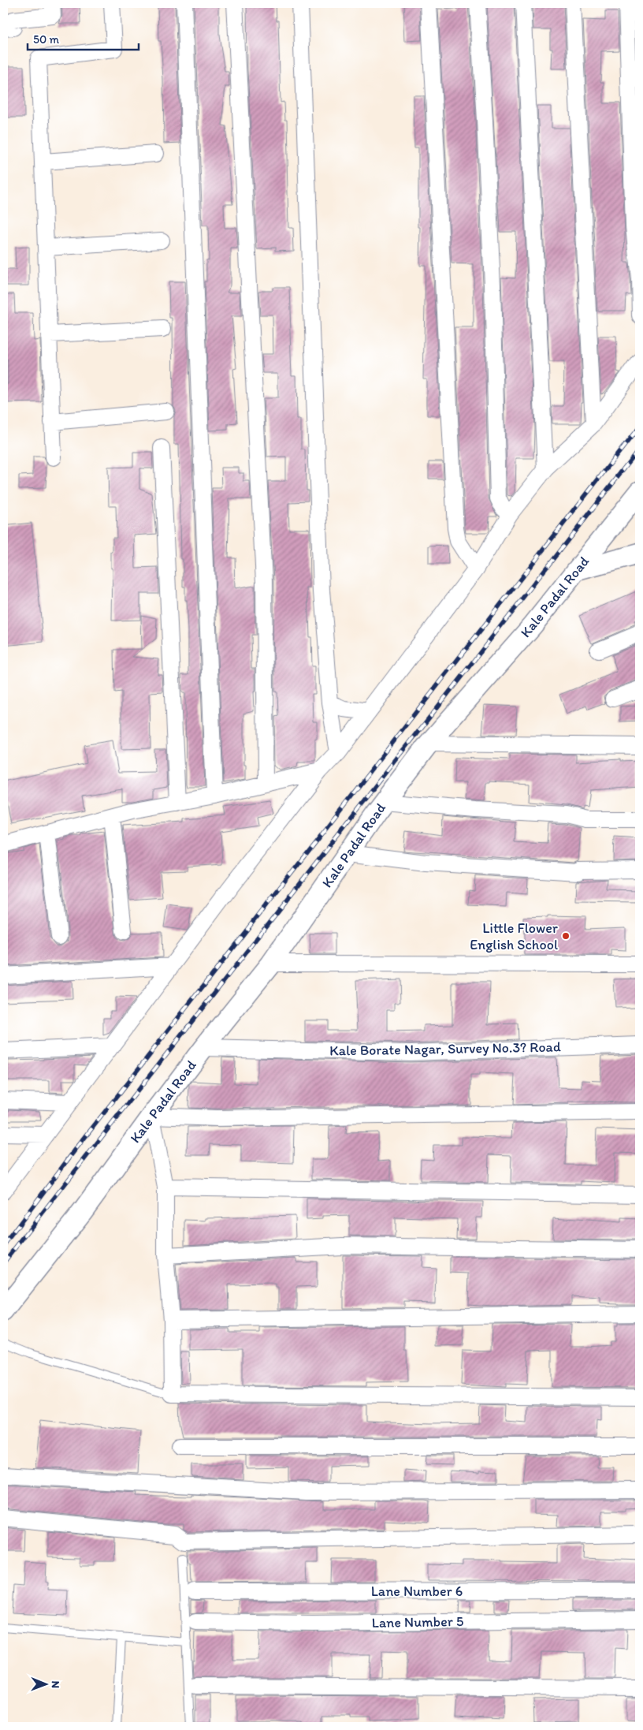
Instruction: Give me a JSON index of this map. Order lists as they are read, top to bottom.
{
  "streets": {
    "street": [
      "Kale Padal Road",
      "Kale Borate Nagar, Survey No.3? Road",
      "Lane Number 6",
      "Lane Number 5"
    ]
  },
  "crossings": [
    ["Kale Padal Road", "Kale Borate Nagar, Survey No.3? Road"]
  ],
  "places": ["Little Flower English School"],
  "scale_bar": "50 m",
  "north": "right"
}
